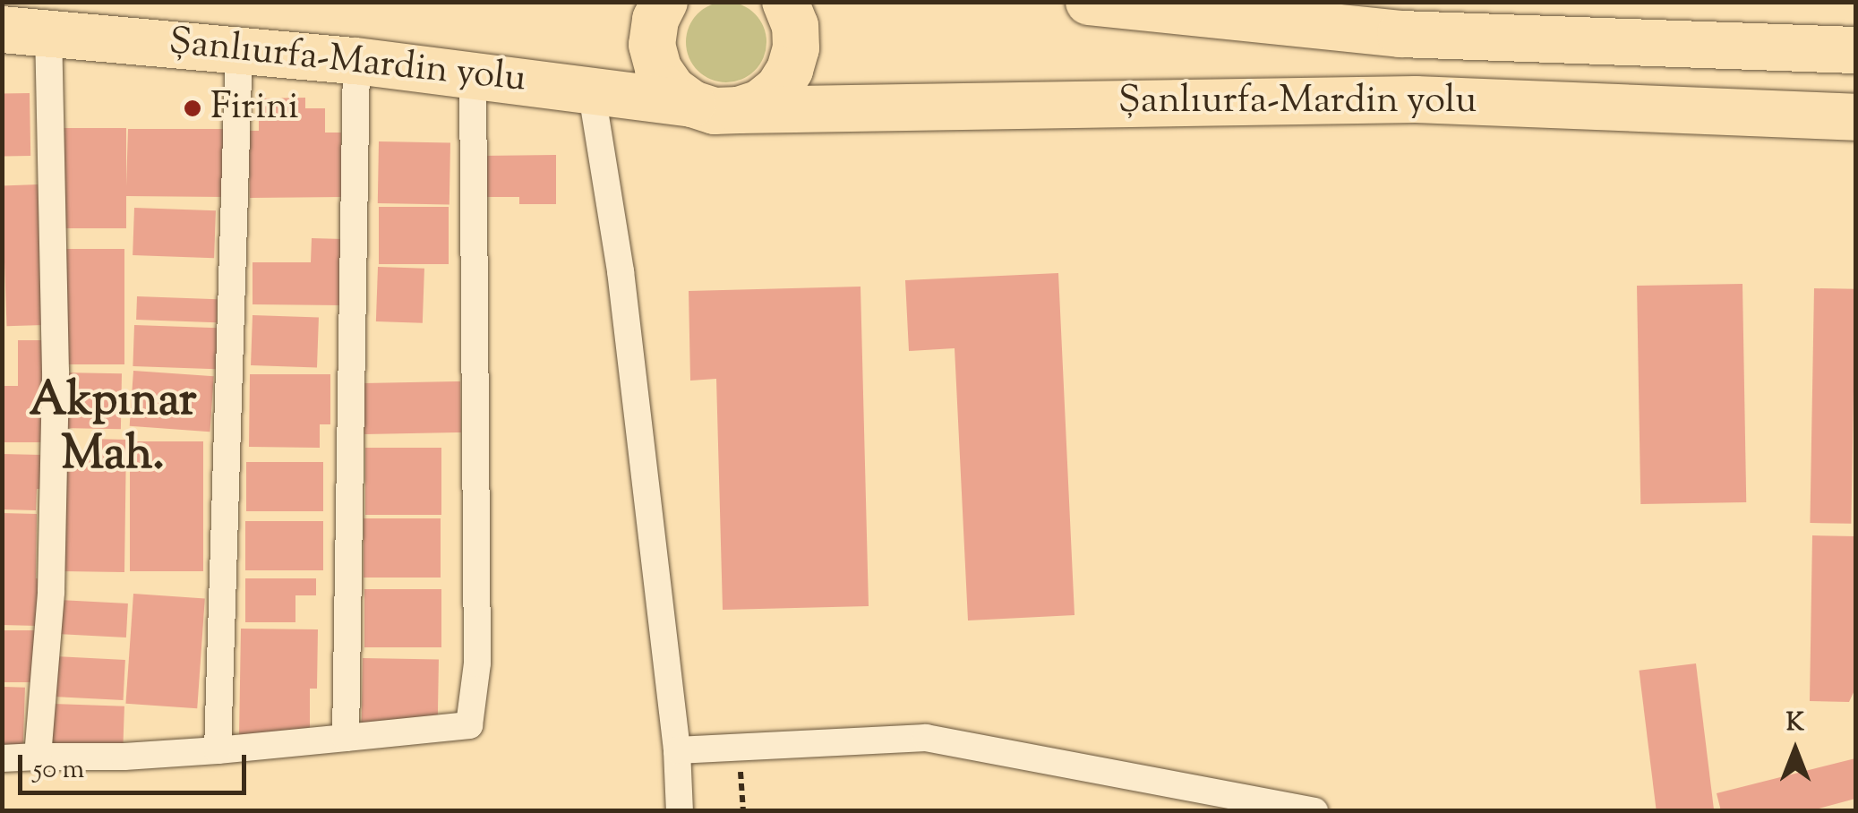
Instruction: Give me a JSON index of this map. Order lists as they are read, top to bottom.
{
  "streets": {
    "highway": ["Şanlıurfa-Mardin yolu"]
  },
  "districts": ["Akpınar Mah."],
  "places": ["Firini"],
  "scale_bar": "50 m",
  "north": "top"
}
